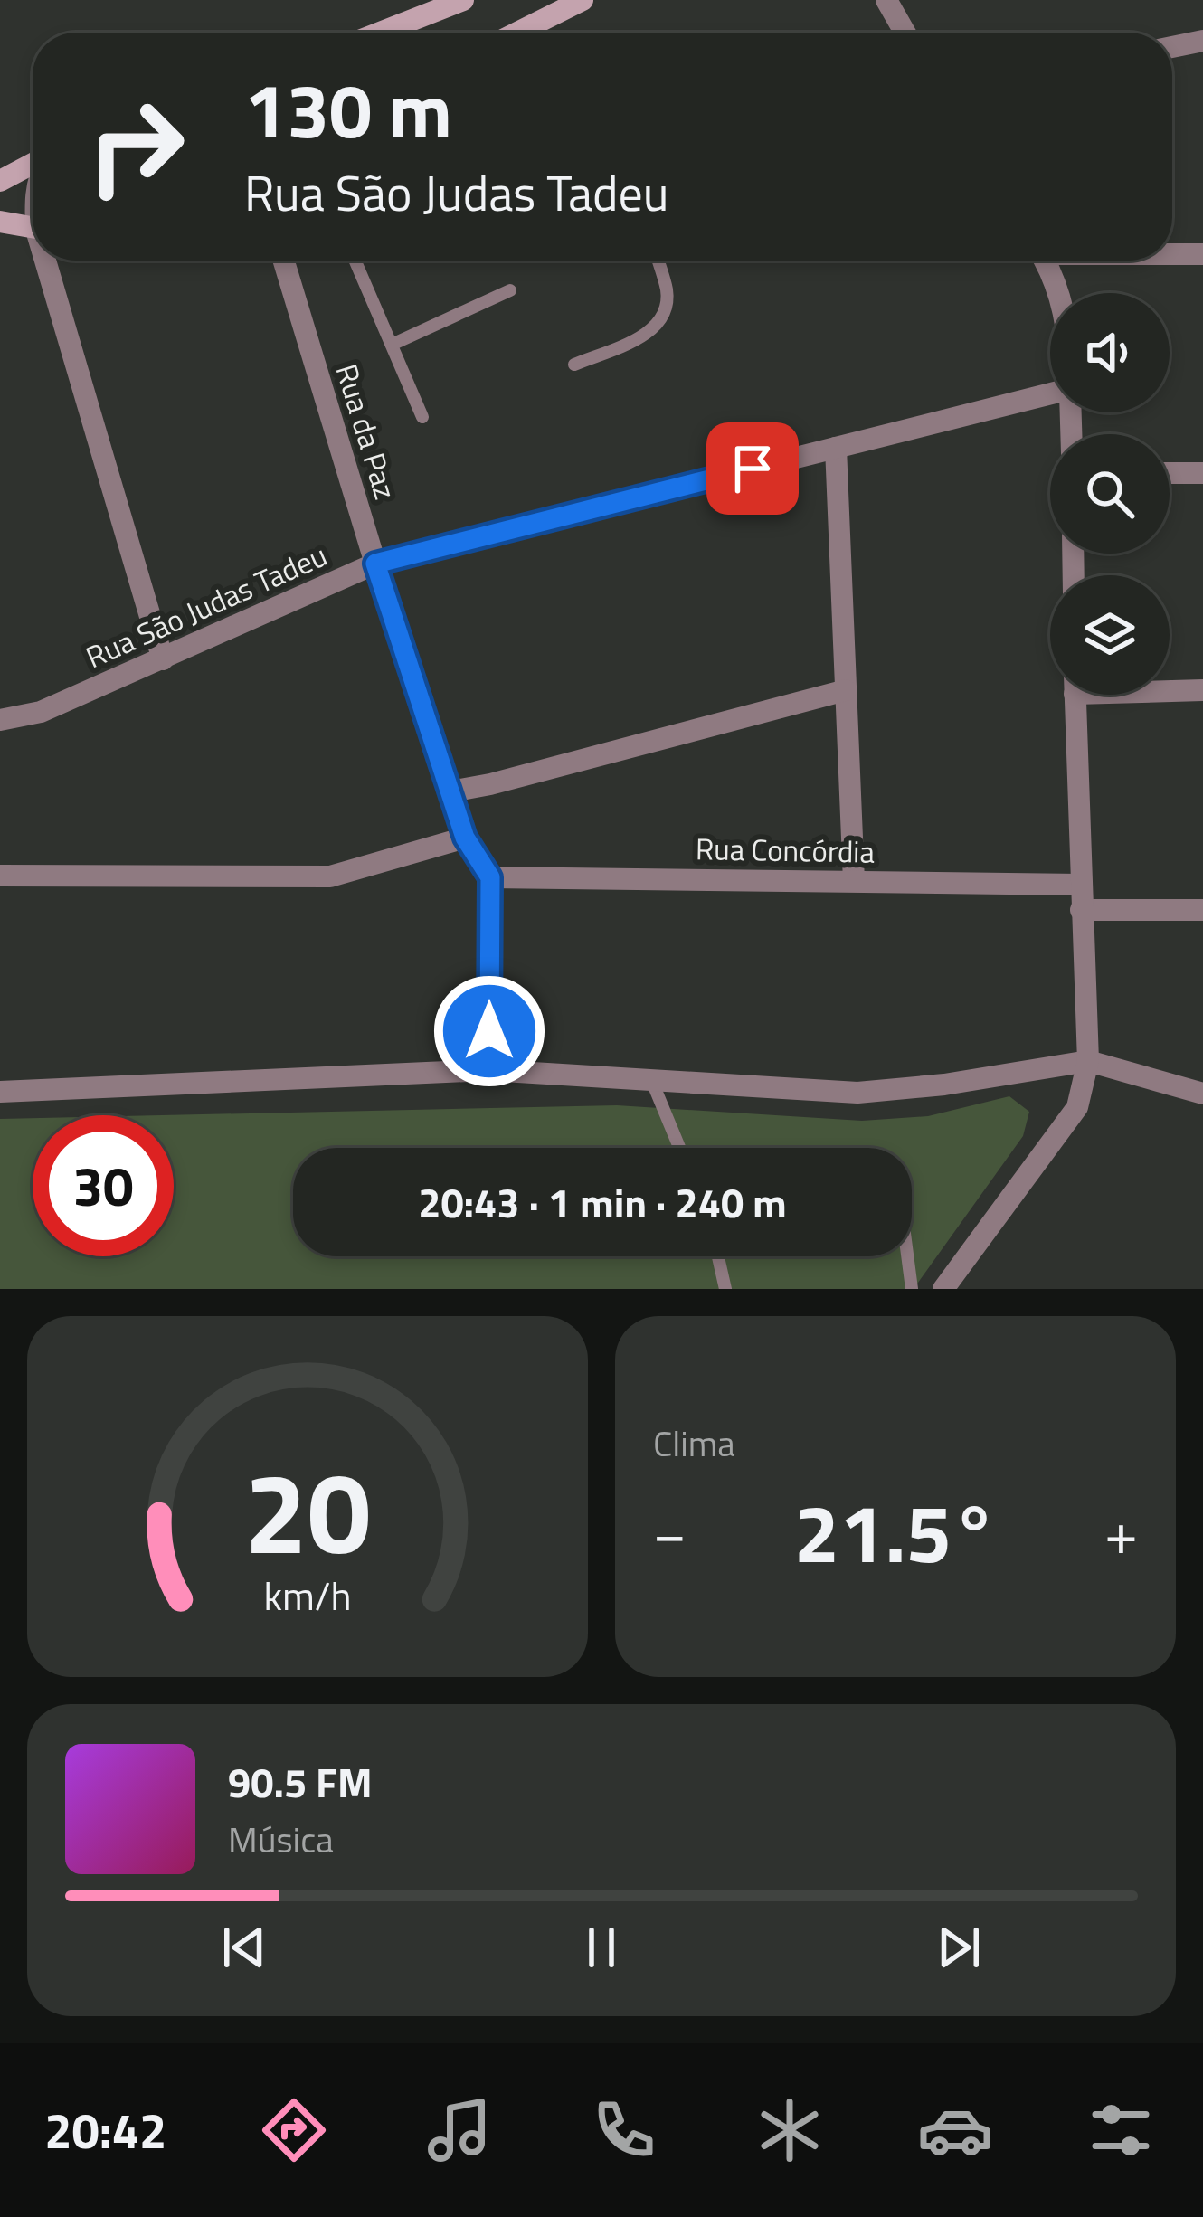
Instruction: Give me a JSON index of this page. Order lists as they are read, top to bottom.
{
  "streets": {
    "street": ["Rua da Paz", "Rua São Judas Tadeu", "Rua Concórdia"]
  },
  "crossings": [
    ["Rua da Paz", "Rua São Judas Tadeu"],
    ["Rua da Paz", "Rua Concórdia"]
  ],
  "page": {
    "turn": ["130 m", "Rua São Judas Tadeu"],
    "limit": "30",
    "trip": "20:43 · 1 min · 240 m",
    "tile": "Clima",
    "heat": ["−", "21.5°", "+"],
    "song": ["90.5 FM", "Música"],
    "tabs": "20:42",
    "gauge": ["20", "km/h"]
  }
}
